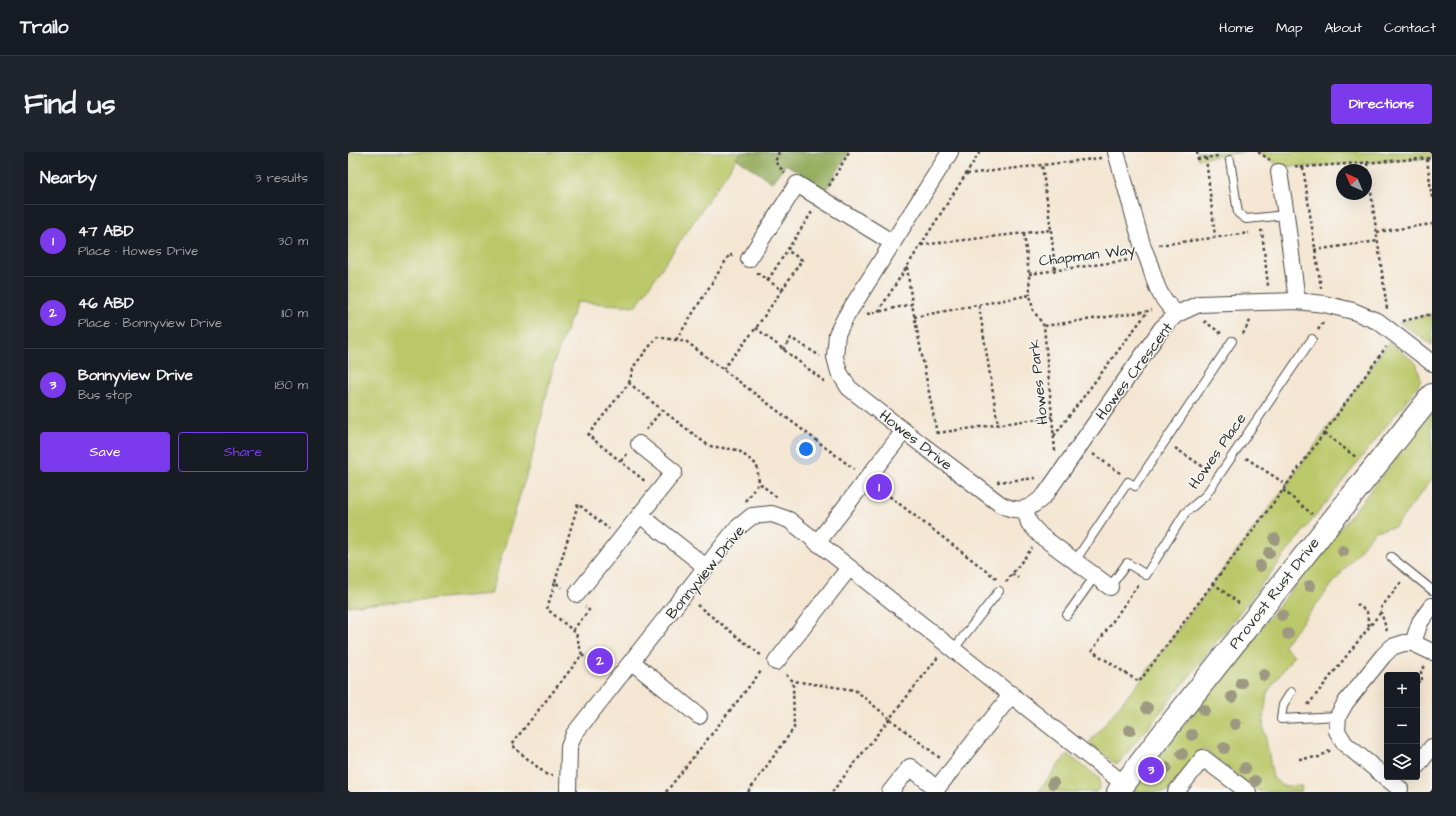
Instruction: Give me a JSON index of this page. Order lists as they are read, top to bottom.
{
  "streets": {
    "street": [
      "Howes Crescent",
      "Howes Drive",
      "Bonnyview Drive",
      "Provost Rust Drive"
    ],
    "lane": ["Howes Place"],
    "path": ["Chapman Way", "Howes Park"]
  },
  "crossings": [
    ["Chapman Way", "Howes Crescent"],
    ["Howes Crescent", "Howes Park"],
    ["Howes Crescent", "Howes Drive"],
    ["Bonnyview Drive", "Provost Rust Drive"]
  ],
  "north": "top left",
  "page": {
    "header": "Trailo",
    "nav": [
      "Home",
      "Map",
      "About",
      "Contact"
    ],
    "buttons": [
      "Directions",
      ["Save", "Share"]
    ],
    "title": "Find us",
    "heading": ["Nearby", "3 results"],
    "list": [
      {
        "mark": "1",
        "name": "47 ABD",
        "note": "Place · Howes Drive",
        "value": "30 m"
      },
      {
        "mark": "2",
        "name": "46 ABD",
        "note": "Place · Bonnyview Drive",
        "value": "110 m"
      },
      {
        "mark": "3",
        "name": "Bonnyview Drive",
        "note": "Bus stop",
        "value": "180 m"
      }
    ],
    "pins": ["1", "2", "3"],
    "map_buttons": ["+", "−"]
  }
}
